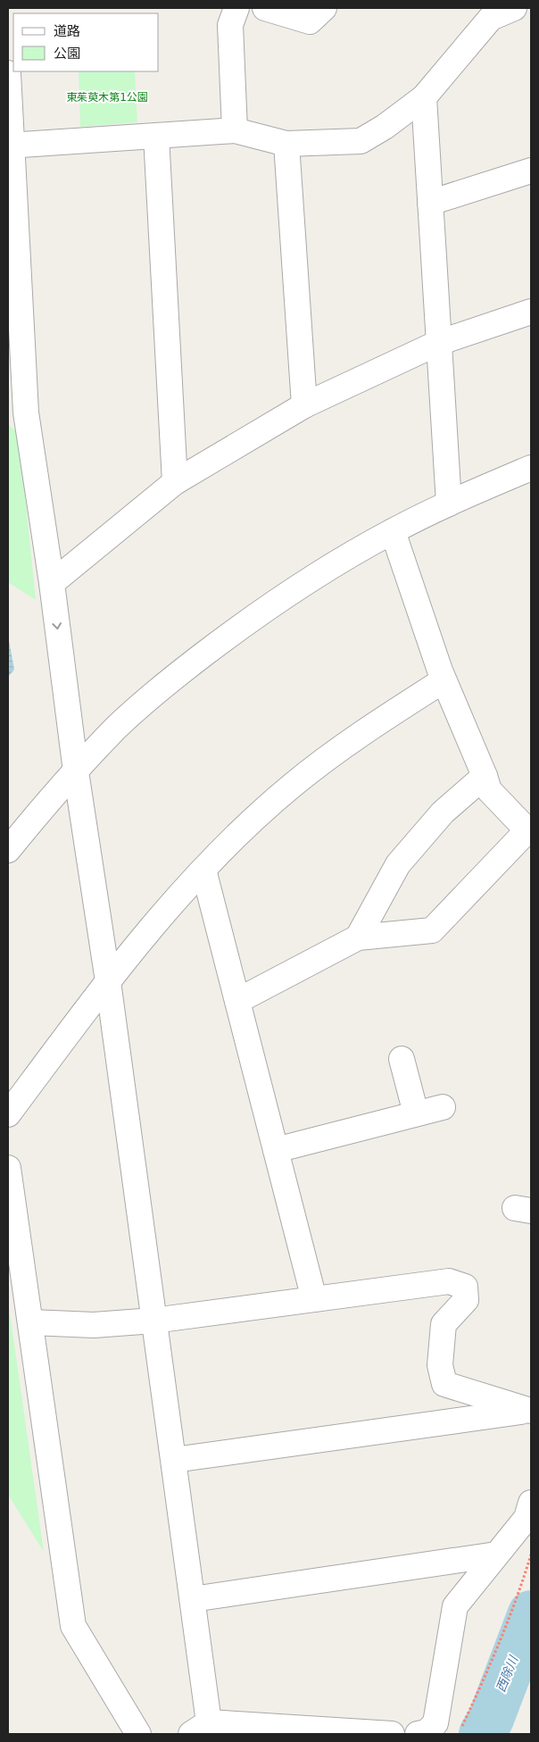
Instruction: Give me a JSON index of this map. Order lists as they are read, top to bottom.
{
  "water": ["西除川"],
  "parks": ["東茱萸木第1公園"],
  "legend": ["道路", "公園"]
}
